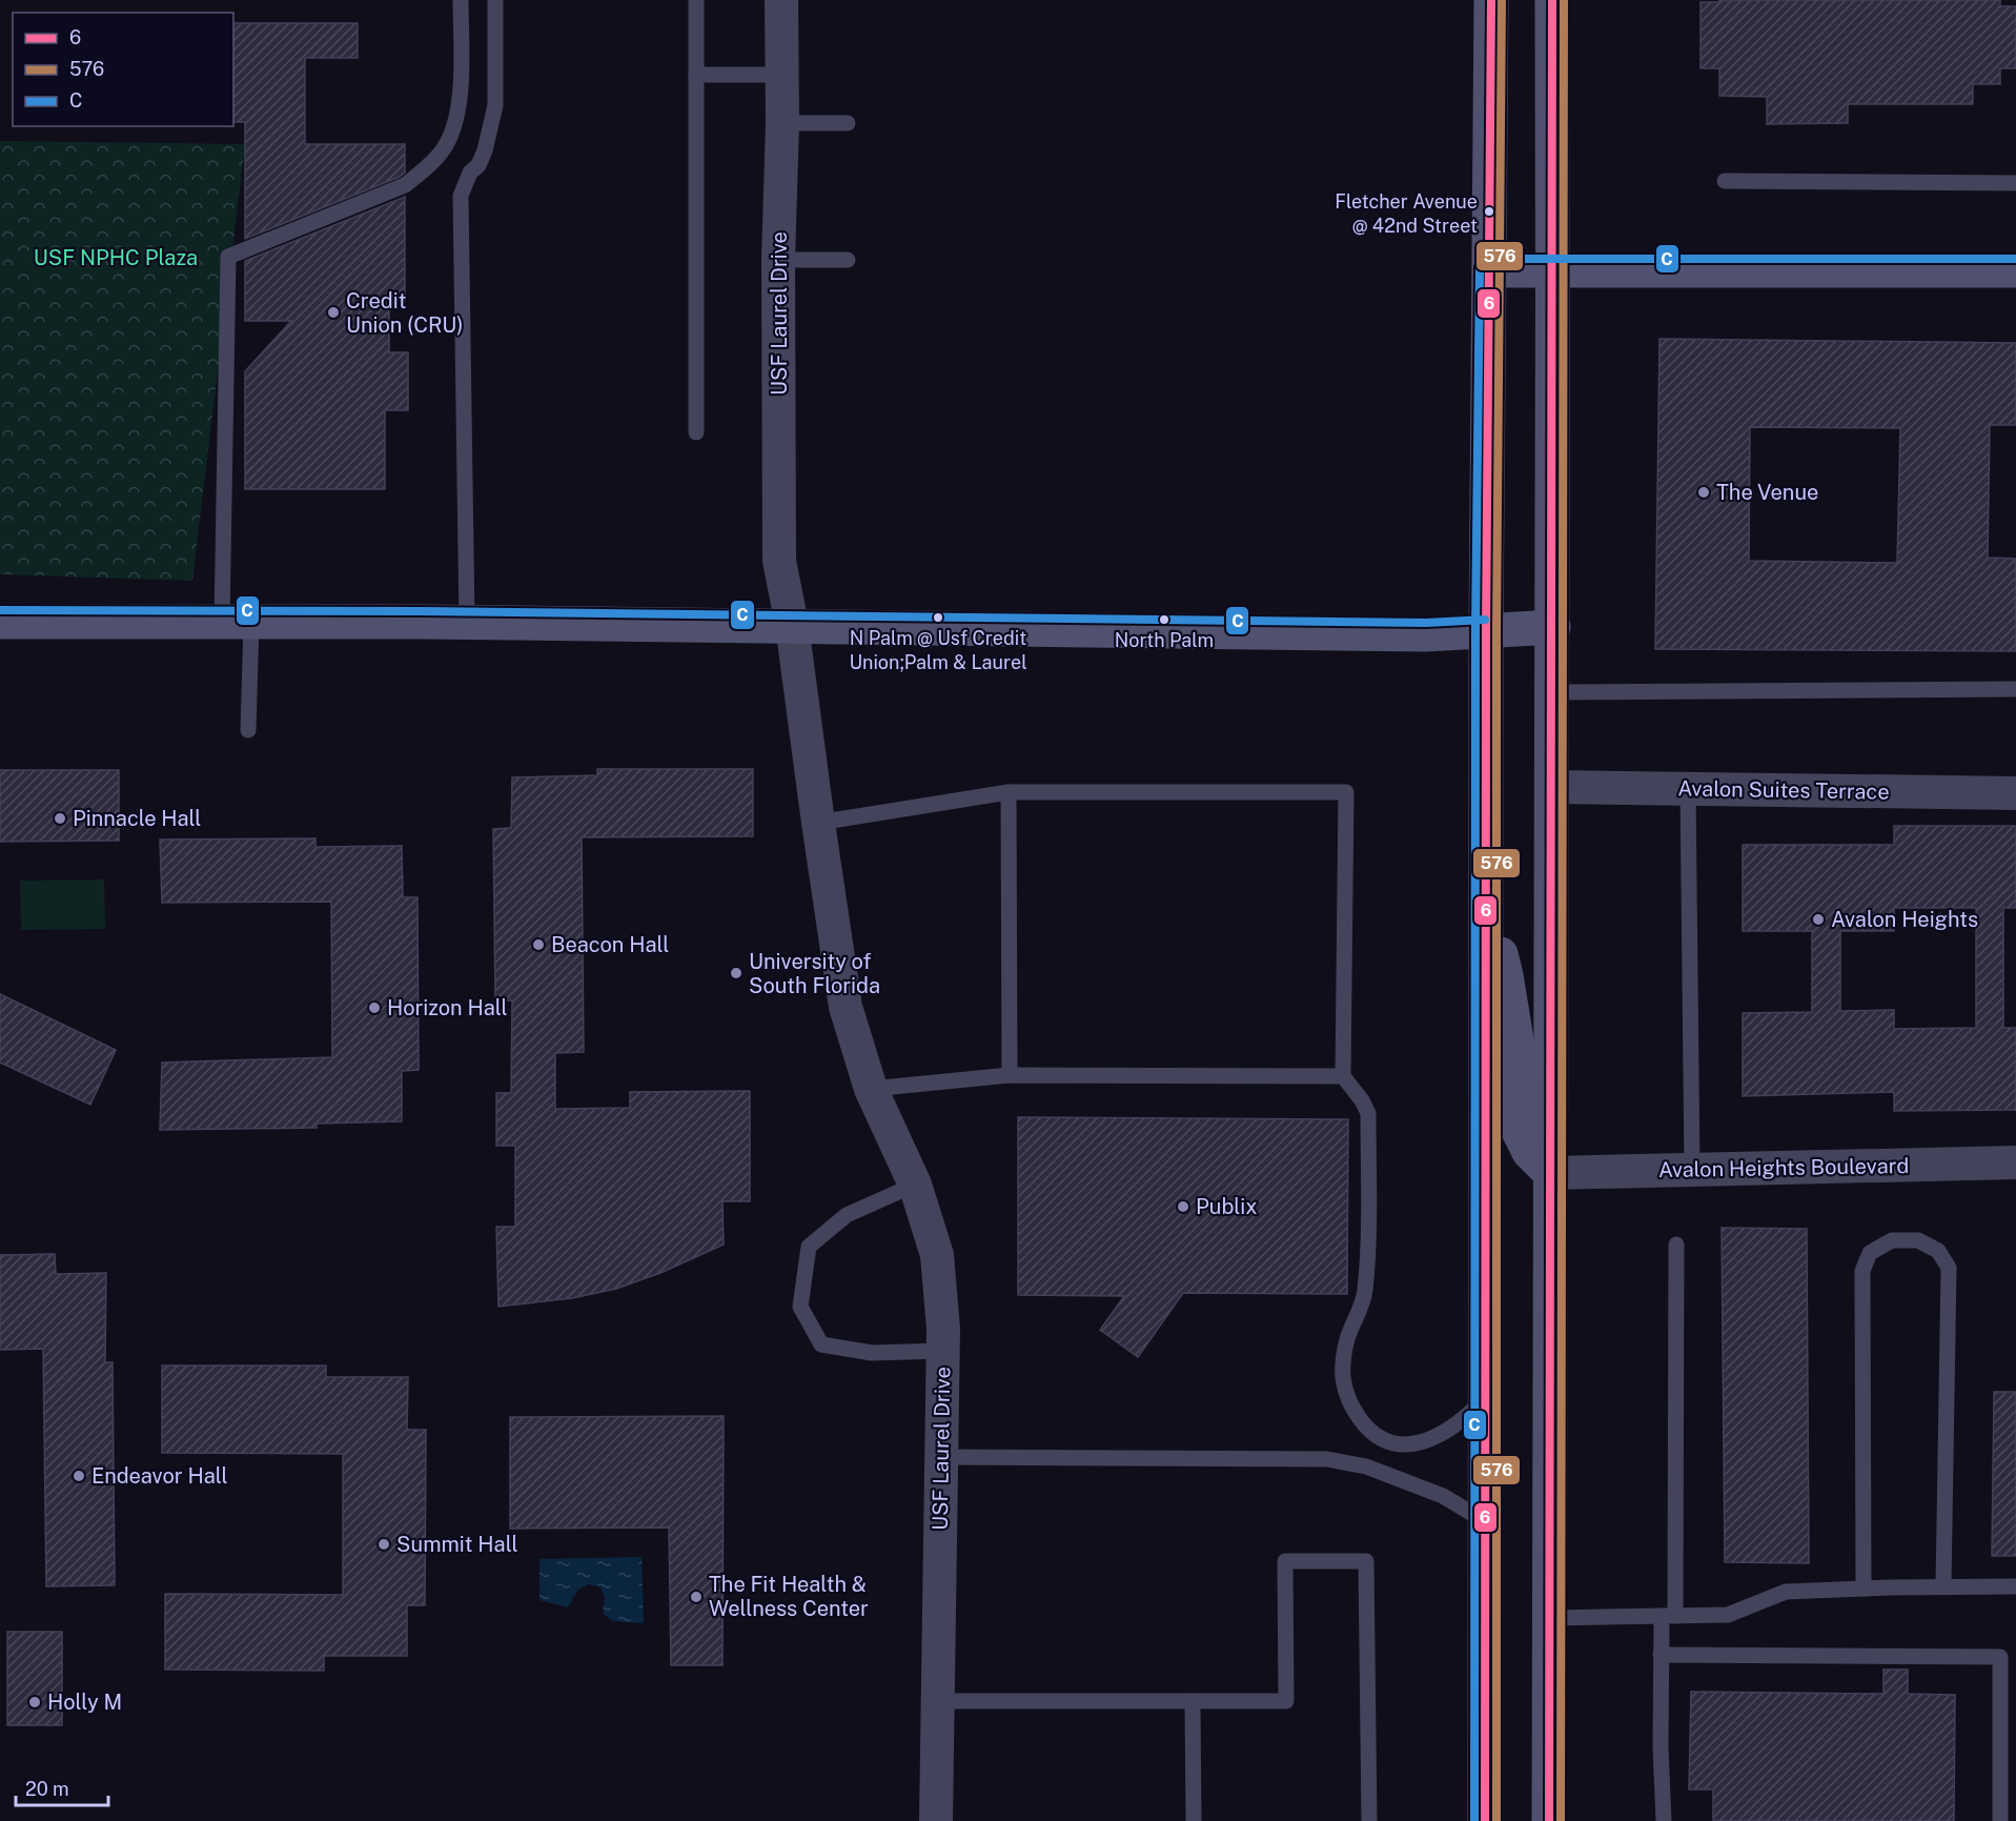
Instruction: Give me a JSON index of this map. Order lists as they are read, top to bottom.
{
  "streets": {
    "street": ["USF Laurel Drive", "Avalon Suites Terrace", "Avalon Heights Boulevard"]
  },
  "parks": ["USF NPHC Plaza"],
  "places": [
    "Fletcher Avenue @ 42nd Street",
    "Credit Union (CRU)",
    "The Venue",
    "N Palm @ Usf Credit Union;Palm & Laurel",
    "North Palm",
    "Pinnacle Hall",
    "Avalon Heights",
    "Beacon Hall",
    "University of South Florida",
    "Horizon Hall",
    "Publix",
    "Endeavor Hall",
    "Summit Hall",
    "The Fit Health & Wellness Center",
    "Holly M"
  ],
  "lines": ["transit line 6", "transit line 576", "transit line C"],
  "legend": ["6", "576", "C"],
  "scale_bar": "20 m"
}
